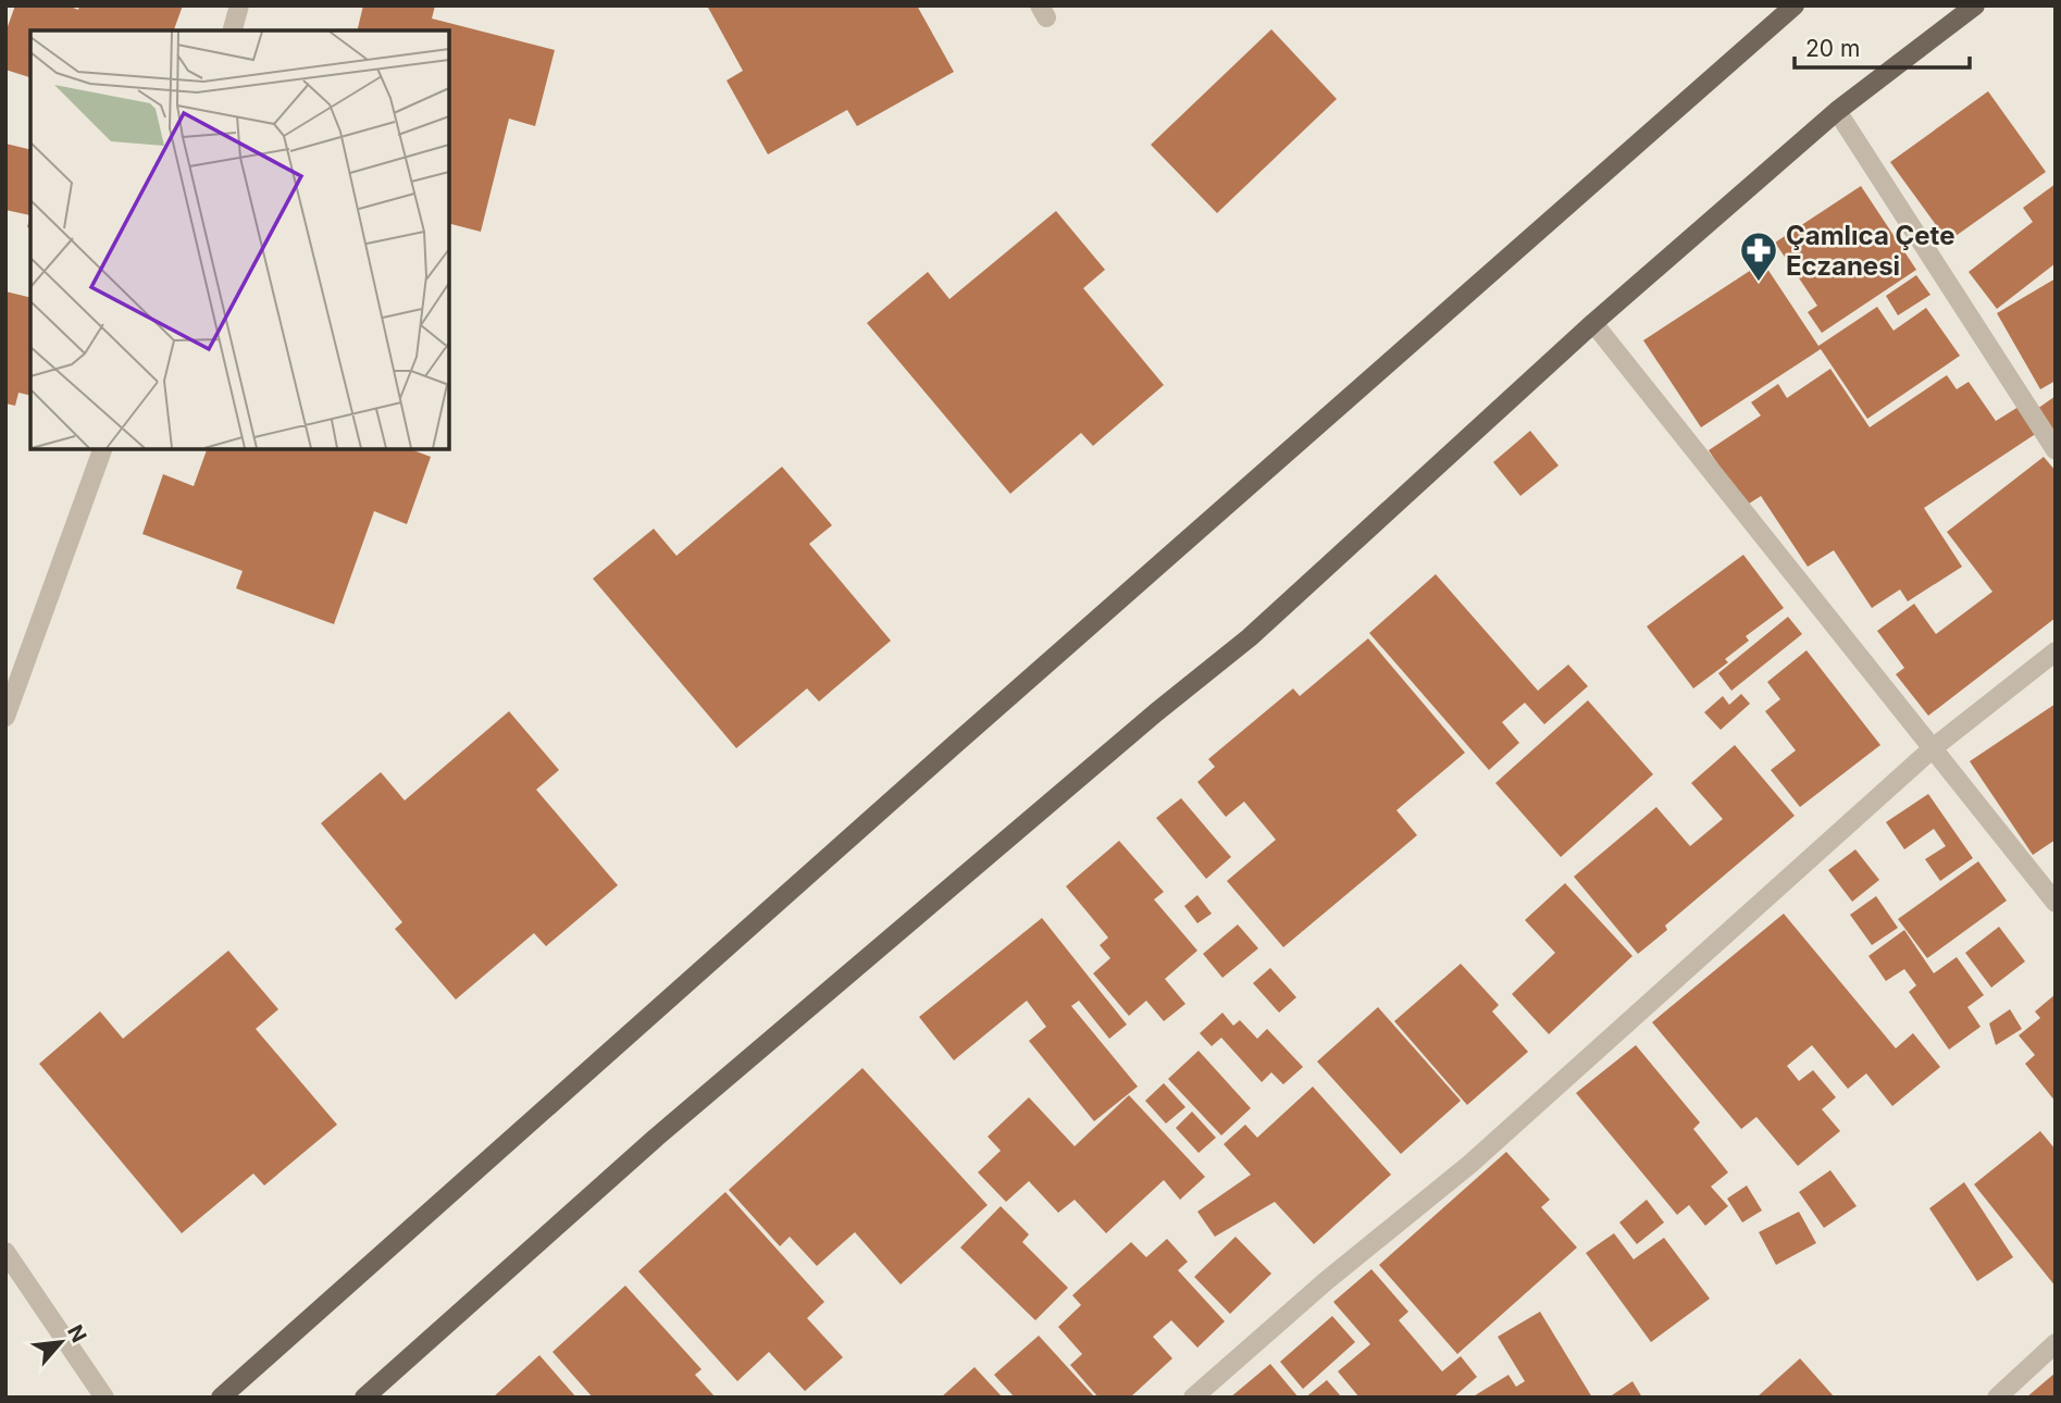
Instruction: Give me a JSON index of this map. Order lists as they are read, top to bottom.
{
  "places": {
    "pharmacy": ["Çamlıca Çete Eczanesi"]
  },
  "scale_bar": "20 m",
  "north": "top right"
}
